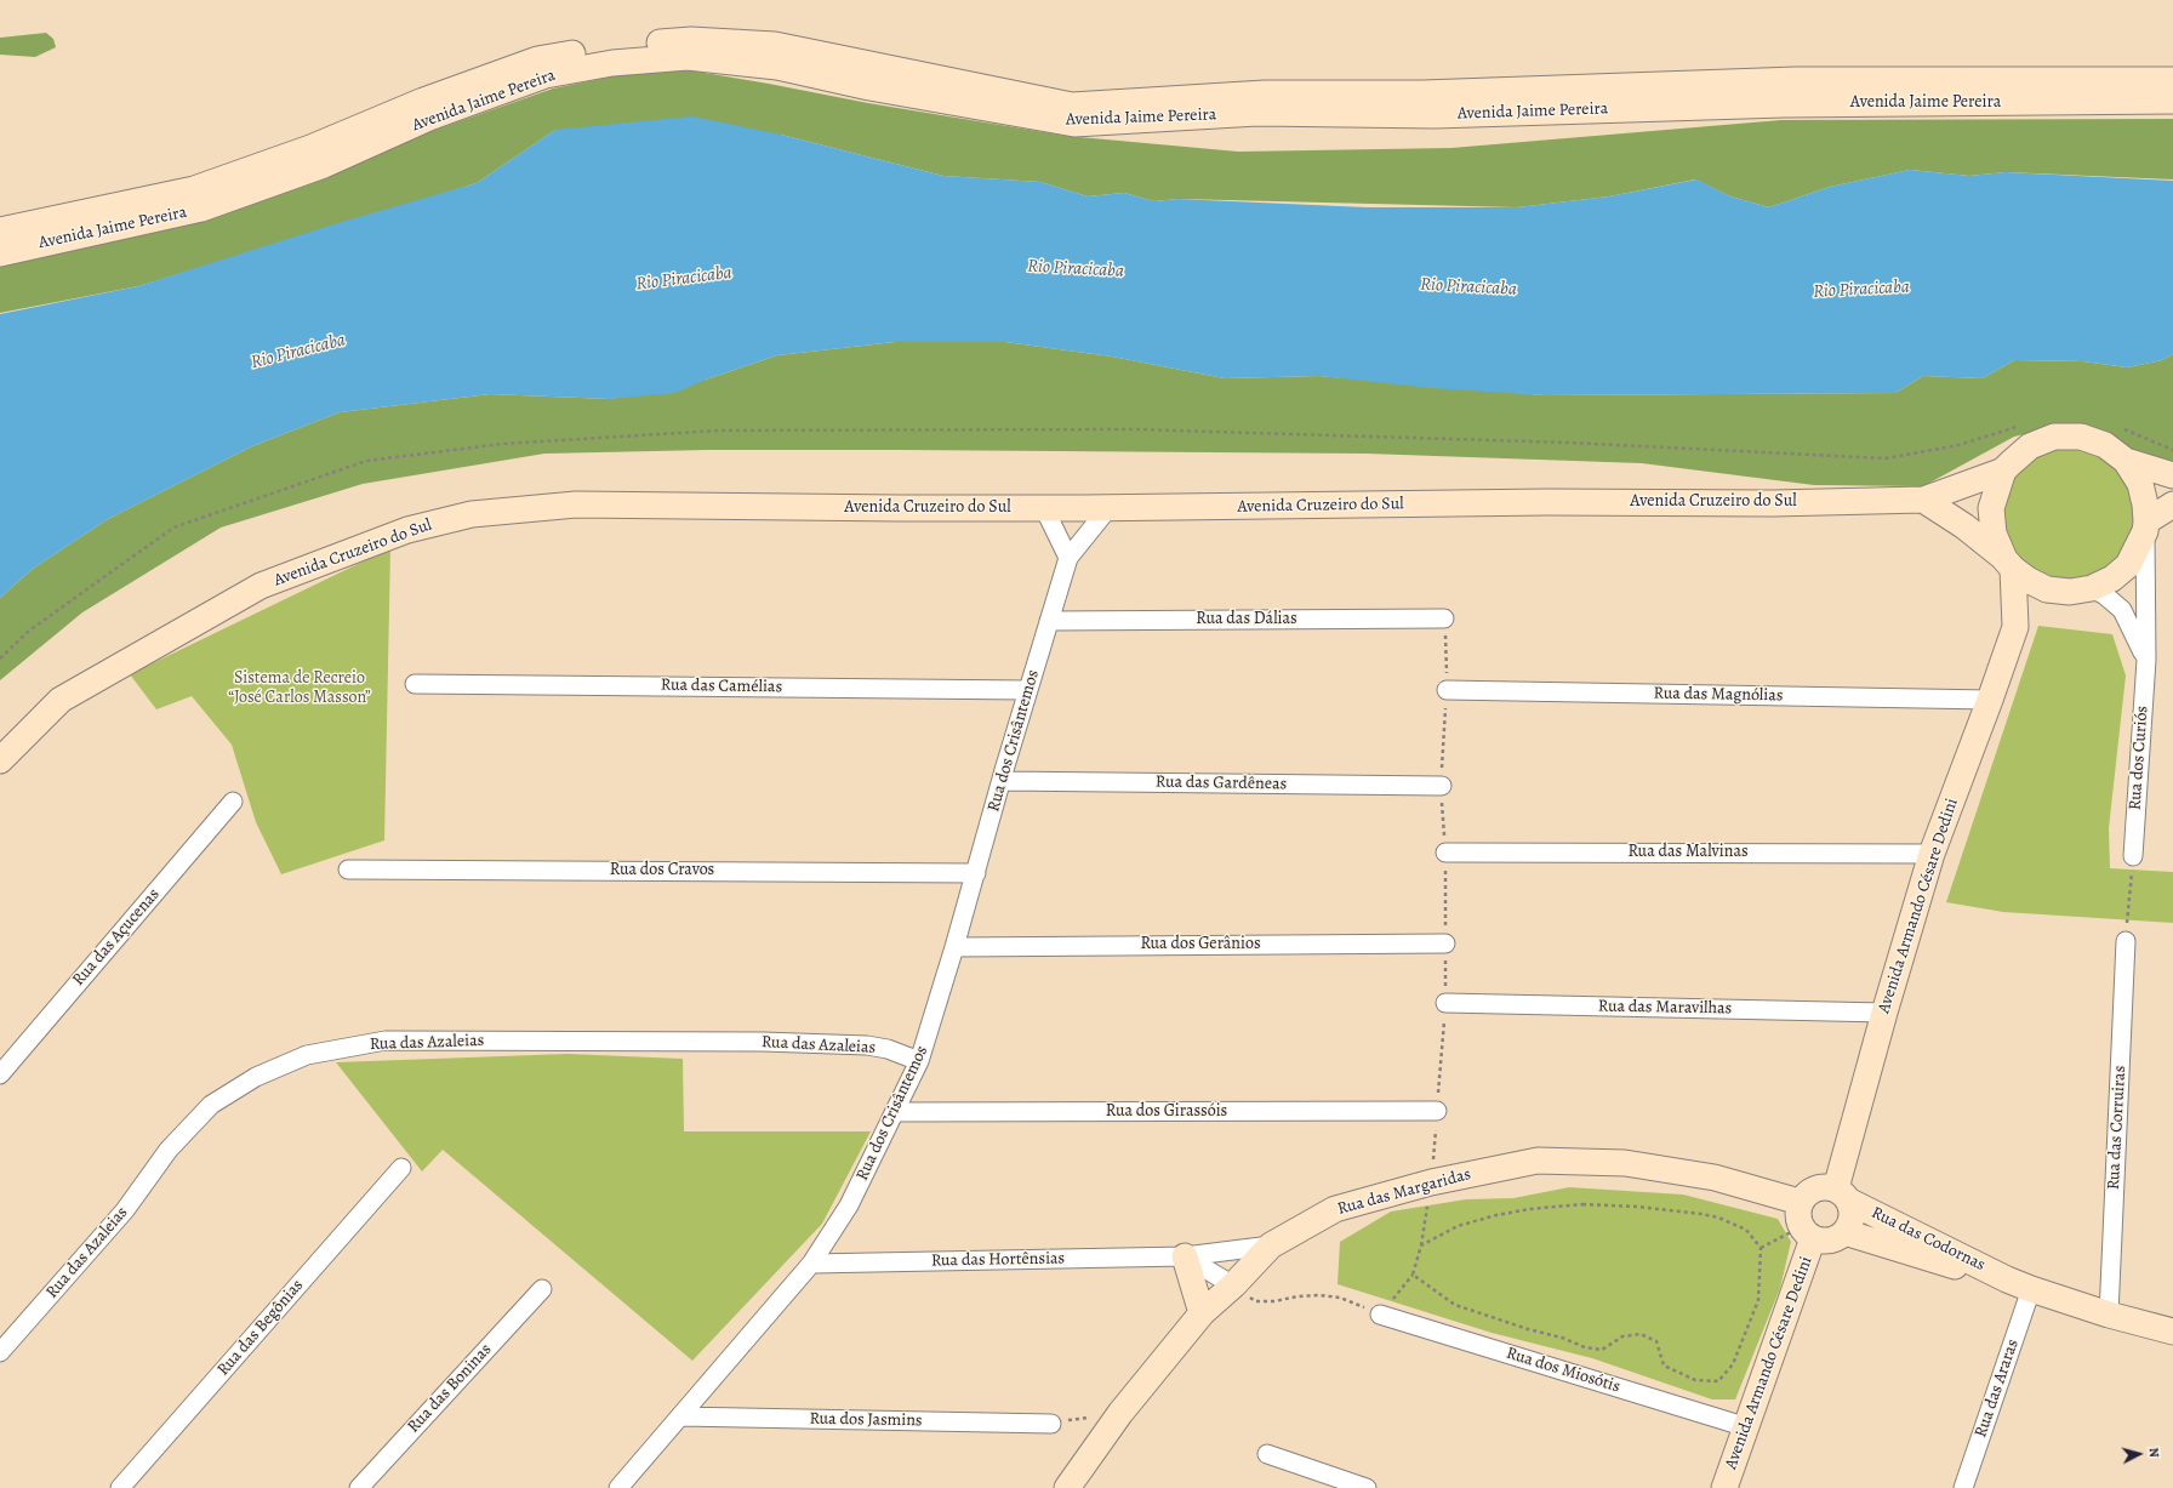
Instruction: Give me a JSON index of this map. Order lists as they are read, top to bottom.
{
  "streets": {
    "street": [
      "Avenida Jaime Pereira",
      "Avenida Cruzeiro do Sul",
      "Rua das Dálias",
      "Rua das Camélias",
      "Rua das Magnólias",
      "Rua dos Crisântemos",
      "Rua dos Curiós",
      "Rua das Gardêneas",
      "Rua das Malvinas",
      "Rua dos Cravos",
      "Avenida Armando Césare Dedini",
      "Rua das Açucenas",
      "Rua dos Gerânios",
      "Rua das Maravilhas",
      "Rua das Azaleias",
      "Rua dos Girassóis",
      "Rua das Corruiras",
      "Rua das Margaridas",
      "Rua das Codornas",
      "Rua das Hortênsias",
      "Rua das Begônias",
      "Rua dos Miosótis",
      "Rua das Boninas",
      "Rua das Araras",
      "Rua dos Jasmins"
    ]
  },
  "crossings": [
    ["Avenida Cruzeiro do Sul", "Rua dos Crisântemos"],
    ["Avenida Cruzeiro do Sul", "Rua dos Curiós"],
    ["Avenida Cruzeiro do Sul", "Avenida Armando Césare Dedini"],
    ["Rua das Dálias", "Rua dos Crisântemos"],
    ["Rua das Camélias", "Rua dos Crisântemos"],
    ["Rua das Magnólias", "Avenida Armando Césare Dedini"],
    ["Rua dos Crisântemos", "Rua das Gardêneas"],
    ["Rua dos Crisântemos", "Rua dos Cravos"],
    ["Rua dos Crisântemos", "Rua dos Gerânios"],
    ["Rua dos Crisântemos", "Rua das Azaleias"],
    ["Rua dos Crisântemos", "Rua dos Girassóis"],
    ["Rua dos Crisântemos", "Rua das Hortênsias"],
    ["Rua dos Crisântemos", "Rua dos Jasmins"],
    ["Rua dos Curiós", "Avenida Armando Césare Dedini"],
    ["Rua das Malvinas", "Avenida Armando Césare Dedini"],
    ["Avenida Armando Césare Dedini", "Rua das Maravilhas"],
    ["Avenida Armando Césare Dedini", "Rua das Margaridas"],
    ["Avenida Armando Césare Dedini", "Rua das Codornas"],
    ["Avenida Armando Césare Dedini", "Rua dos Miosótis"],
    ["Rua das Corruiras", "Rua das Codornas"],
    ["Rua das Margaridas", "Rua das Codornas"],
    ["Rua das Margaridas", "Rua das Hortênsias"],
    ["Rua das Codornas", "Rua das Araras"]
  ],
  "water": ["Rio Piracicaba"],
  "parks": ["Sistema de Recreio “José Carlos Masson”"],
  "north": "right"
}
